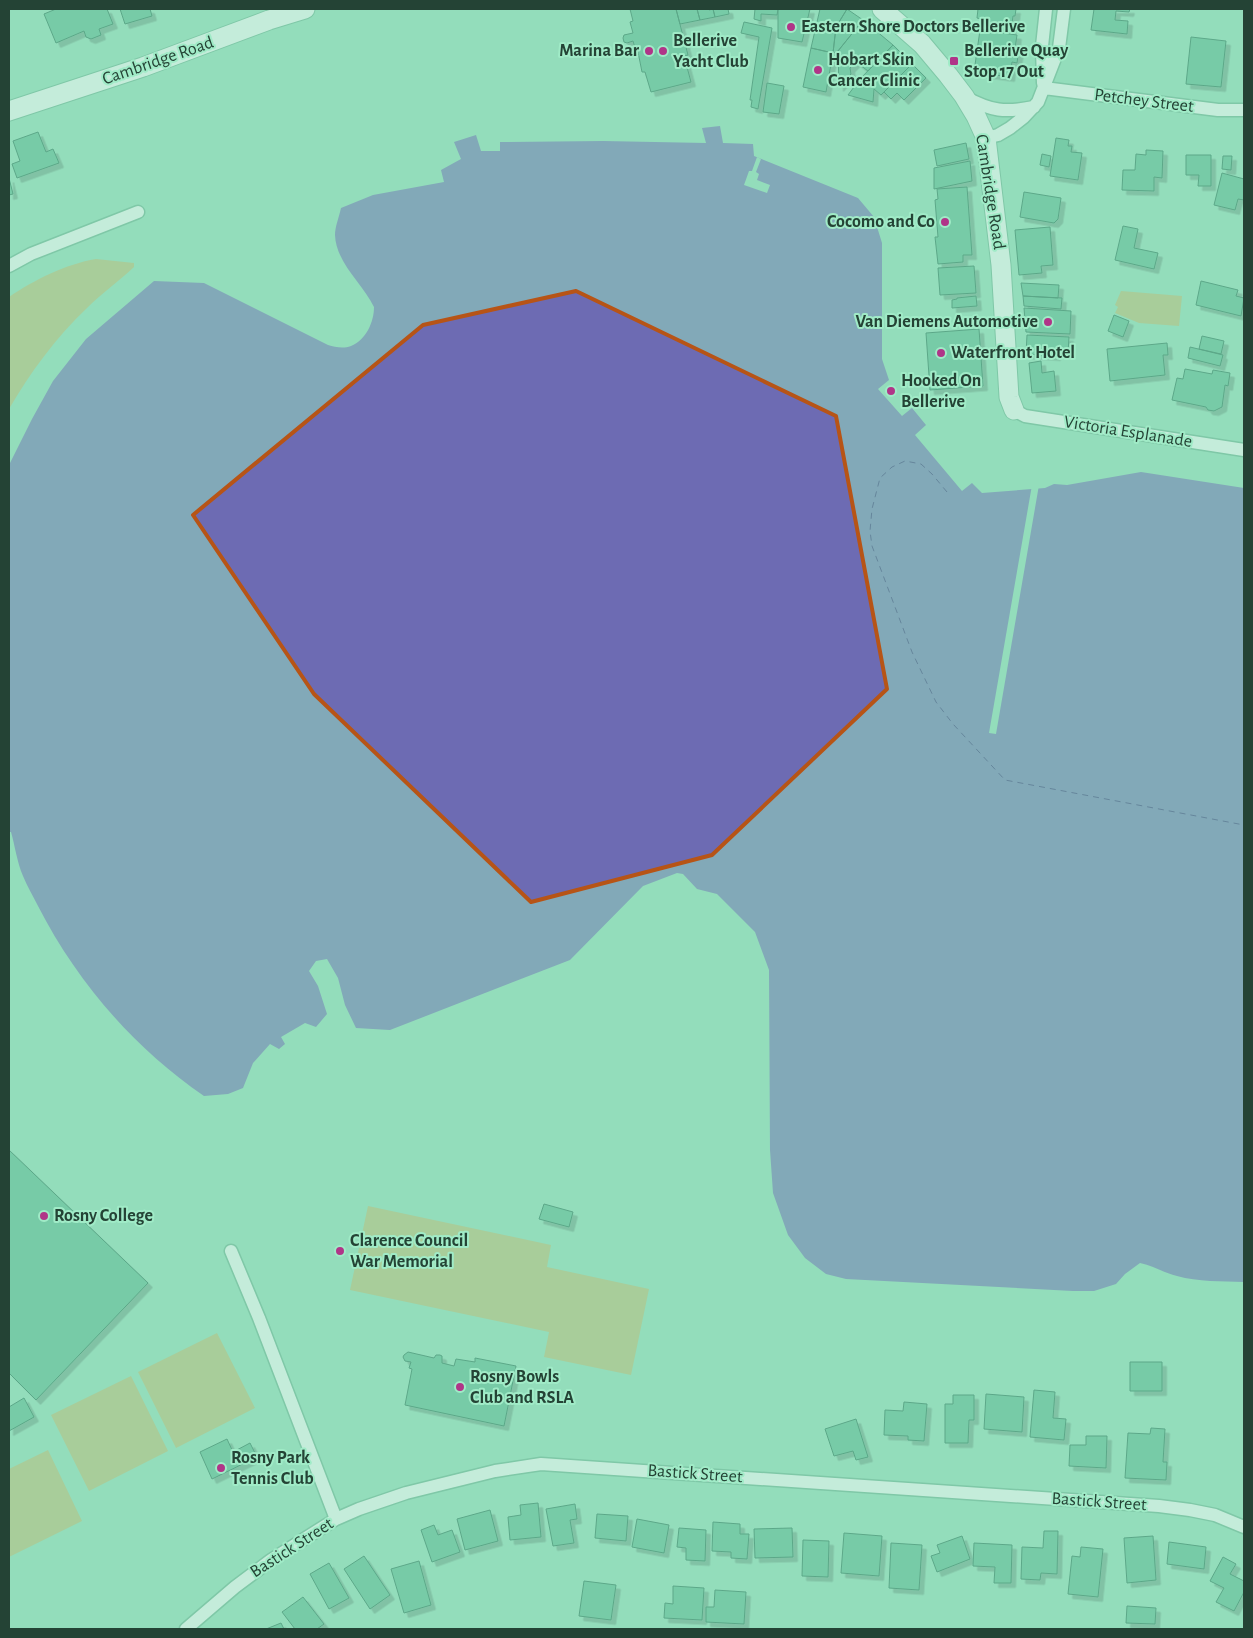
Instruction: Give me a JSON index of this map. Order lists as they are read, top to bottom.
{
  "streets": {
    "street": [
      "Cambridge Road",
      "Petchey Street",
      "Victoria Esplanade",
      "Bastick Street"
    ]
  },
  "crossings": [
    ["Cambridge Road", "Victoria Esplanade"]
  ],
  "places": {
    "other": [
      "Eastern Shore Doctors Bellerive",
      "Marina Bar",
      "Bellerive Yacht Club",
      "Hobart Skin Cancer Clinic",
      "Cocomo and Co",
      "Van Diemens Automotive",
      "Waterfront Hotel",
      "Hooked On Bellerive",
      "Rosny College",
      "Clarence Council War Memorial",
      "Rosny Bowls Club and RSLA",
      "Rosny Park Tennis Club"
    ],
    "transit": ["Bellerive Quay Stop 17 Out"]
  }
}
